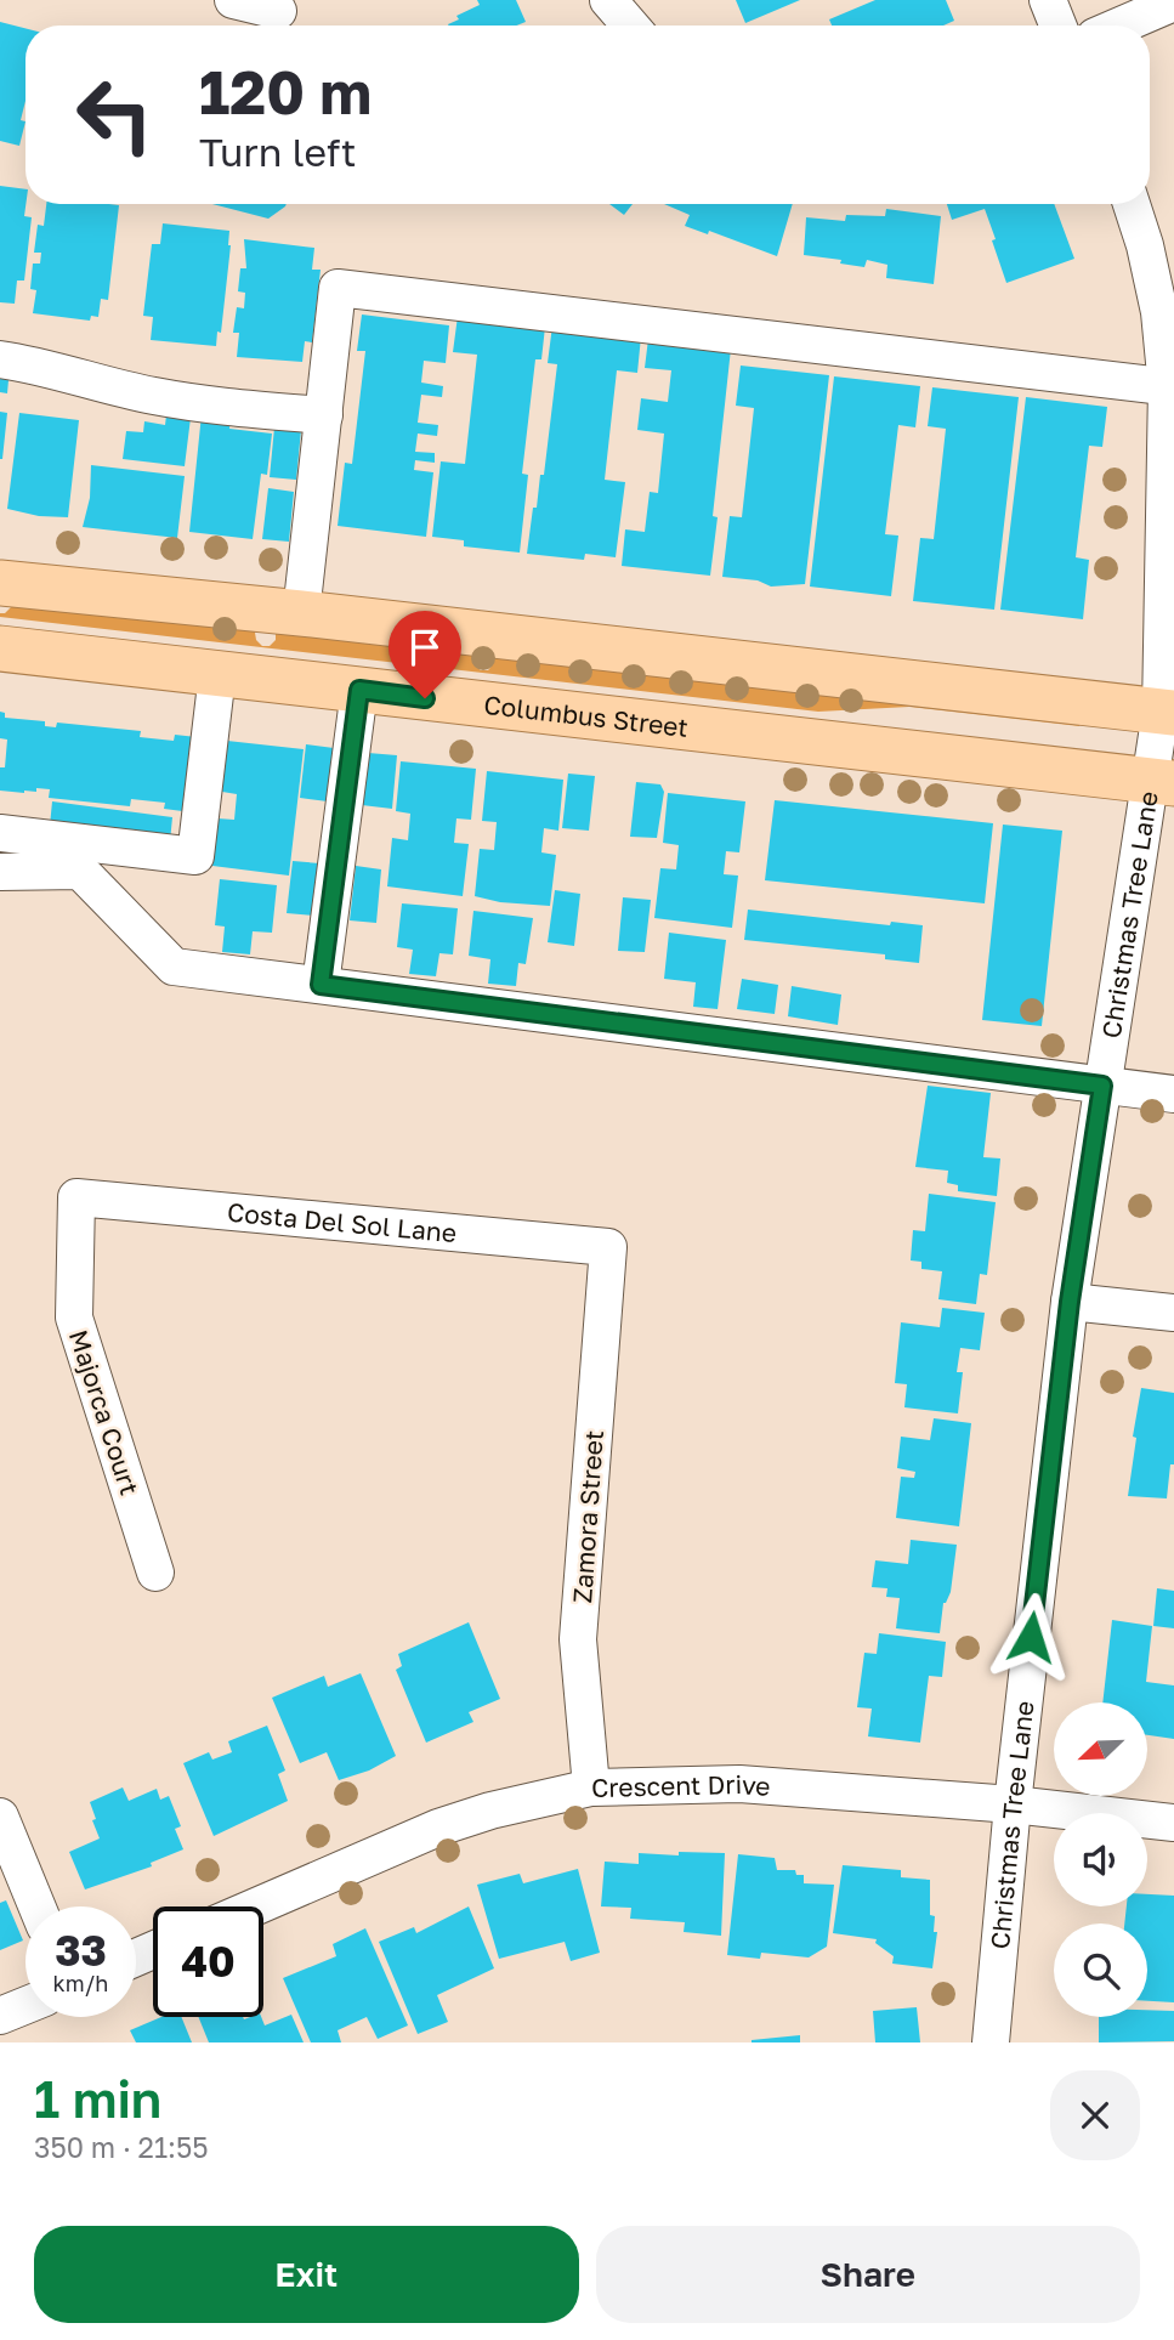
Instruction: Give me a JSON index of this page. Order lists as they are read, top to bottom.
{
  "streets": {
    "main road": ["Columbus Street"],
    "street": [
      "Christmas Tree Lane",
      "Costa Del Sol Lane",
      "Majorca Court",
      "Zamora Street",
      "Crescent Drive"
    ]
  },
  "crossings": [
    ["Columbus Street", "Christmas Tree Lane"],
    ["Christmas Tree Lane", "Crescent Drive"],
    ["Costa Del Sol Lane", "Majorca Court"],
    ["Costa Del Sol Lane", "Zamora Street"],
    ["Zamora Street", "Crescent Drive"]
  ],
  "north": "bottom left",
  "page": {
    "turn": ["120 m", "Turn left"],
    "speed": "33 km/h",
    "limit": "40",
    "heading": ["1 min", "350 m · 21:55"],
    "buttons": ["Exit", "Share"]
  }
}
